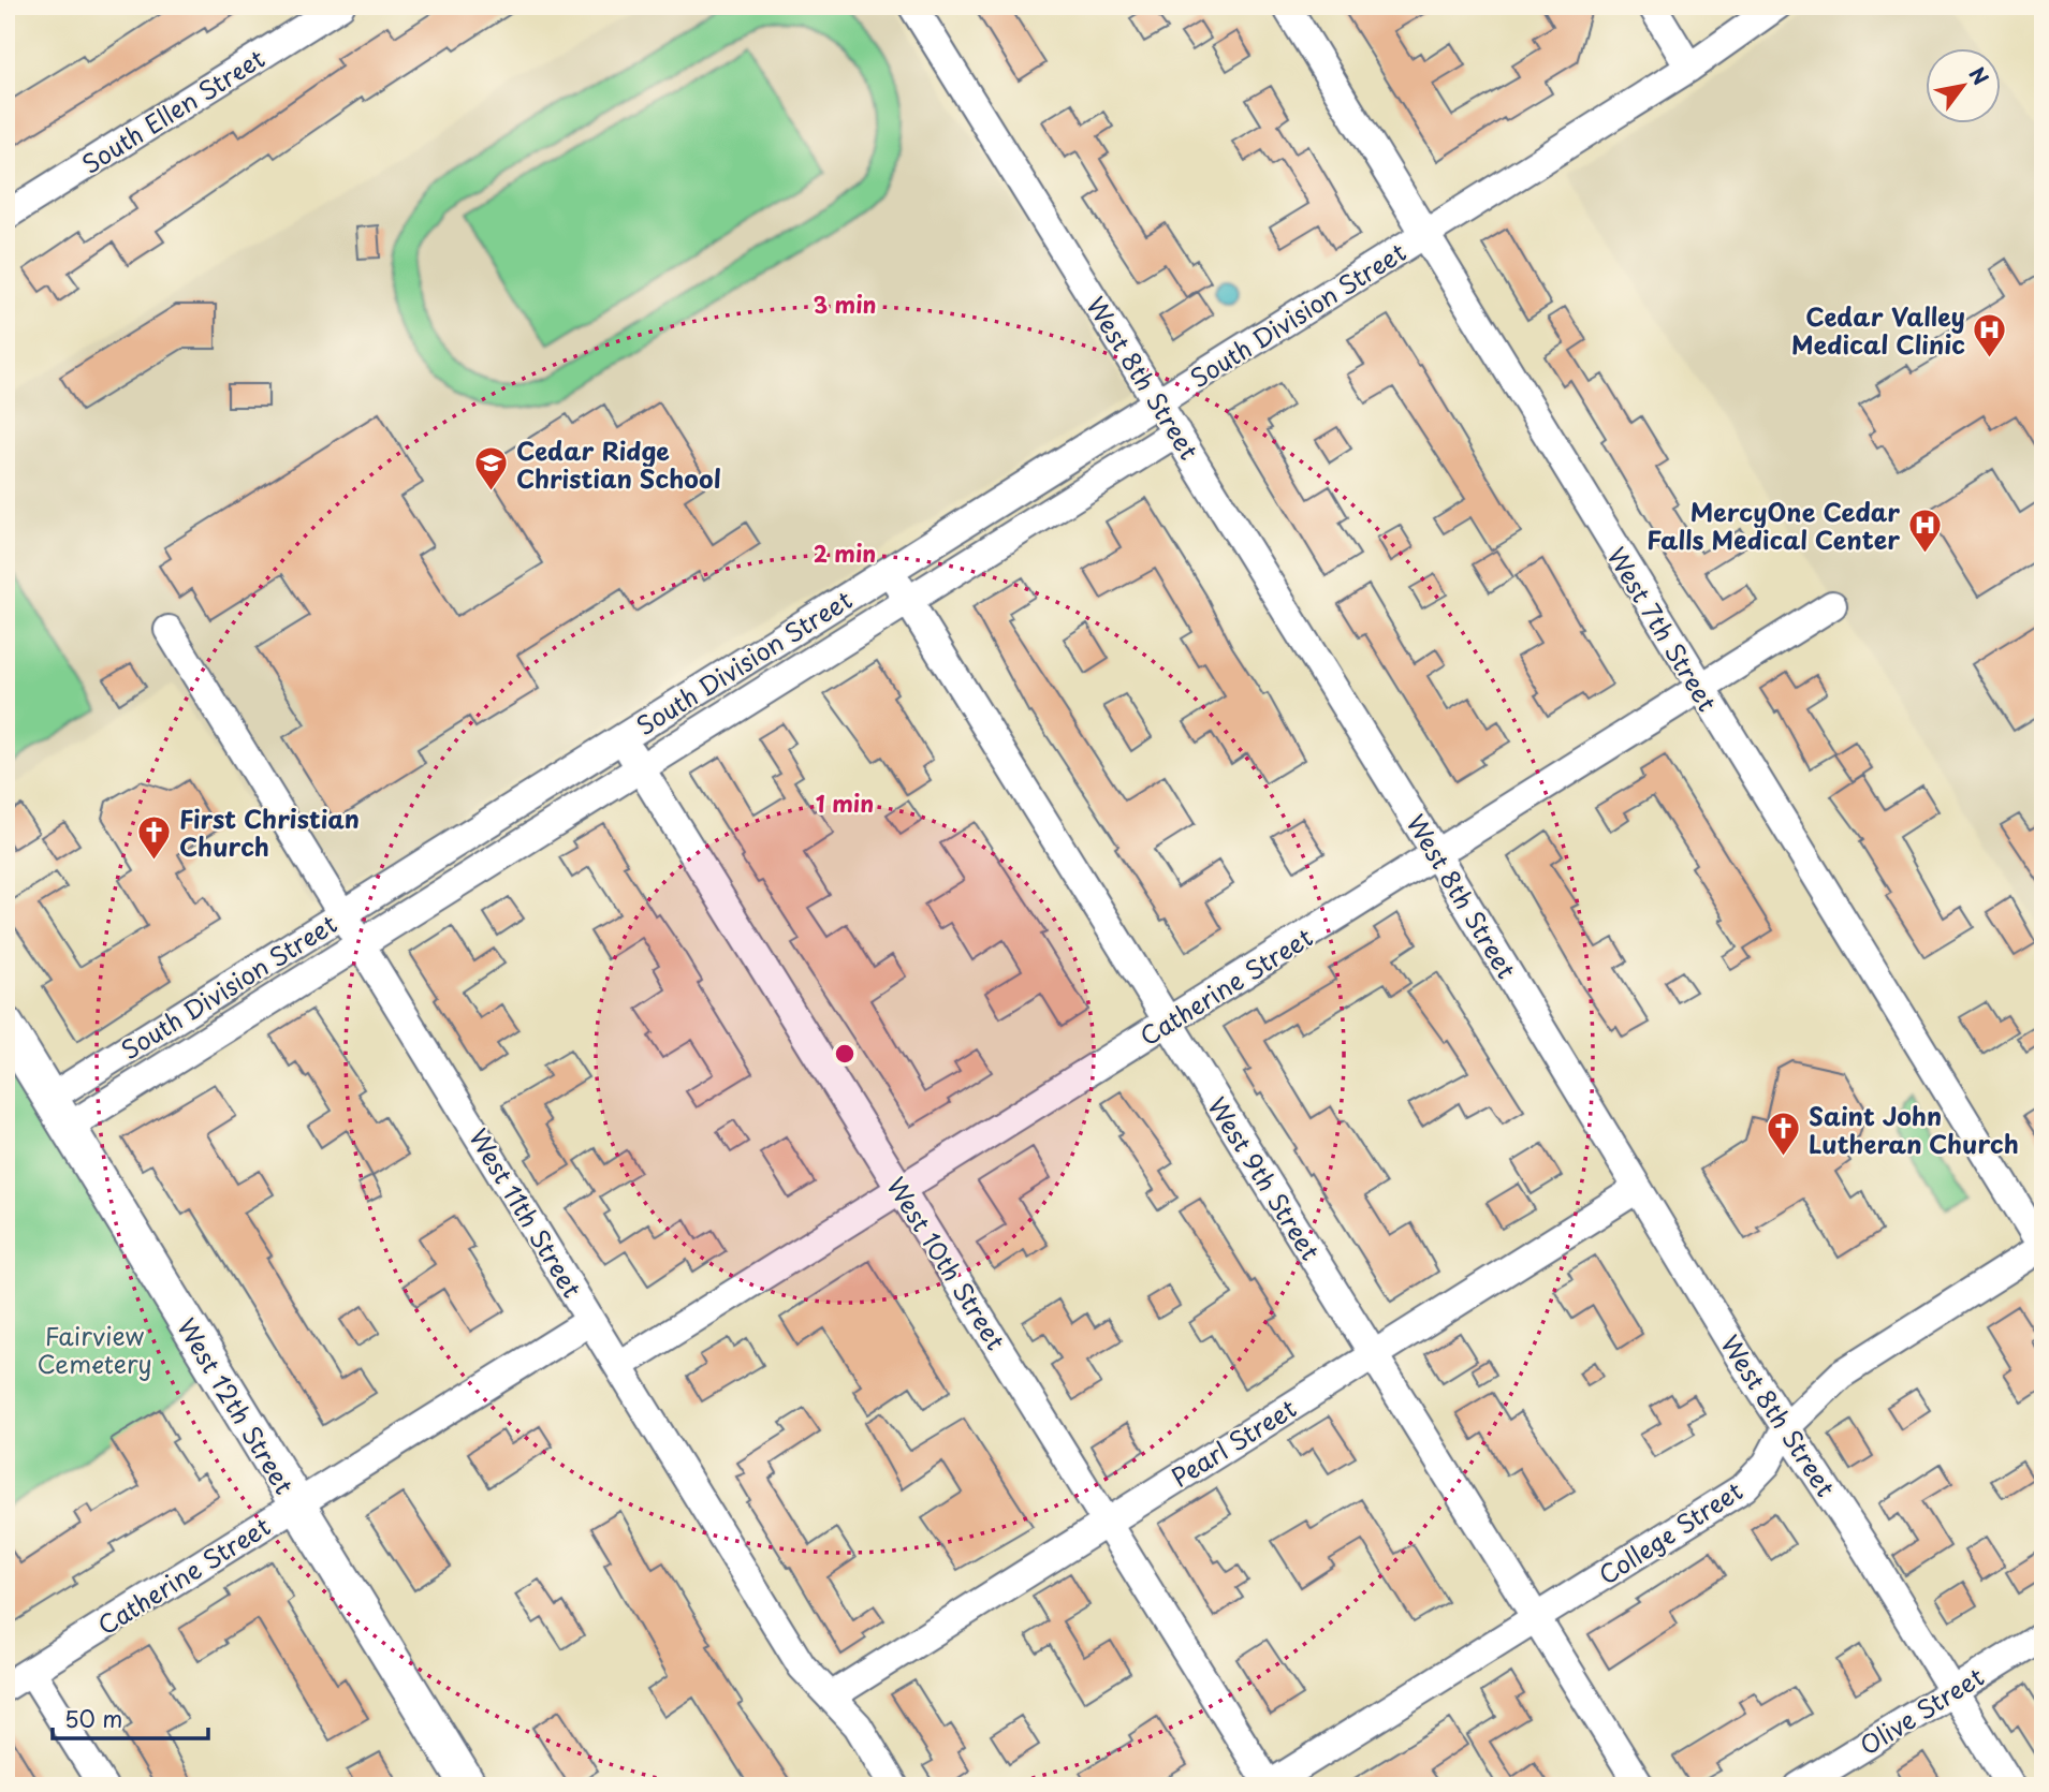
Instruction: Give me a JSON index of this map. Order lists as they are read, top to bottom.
{
  "streets": {
    "main road": ["West 12th Street"],
    "street": [
      "South Ellen Street",
      "South Division Street",
      "West 8th Street",
      "West 7th Street",
      "Catherine Street",
      "West 9th Street",
      "West 11th Street",
      "West 10th Street",
      "Pearl Street",
      "College Street",
      "Olive Street"
    ]
  },
  "crossings": [
    ["South Division Street", "West 8th Street"],
    ["South Division Street", "West 7th Street"],
    ["South Division Street", "West 9th Street"],
    ["South Division Street", "West 11th Street"],
    ["South Division Street", "West 10th Street"],
    ["South Division Street", "West 12th Street"],
    ["West 8th Street", "Catherine Street"],
    ["West 8th Street", "Pearl Street"],
    ["West 8th Street", "College Street"],
    ["West 8th Street", "Olive Street"],
    ["West 7th Street", "Catherine Street"],
    ["West 7th Street", "College Street"],
    ["Catherine Street", "West 9th Street"],
    ["Catherine Street", "West 11th Street"],
    ["Catherine Street", "West 10th Street"],
    ["Catherine Street", "West 12th Street"],
    ["West 9th Street", "Pearl Street"],
    ["West 9th Street", "College Street"],
    ["West 11th Street", "Pearl Street"],
    ["West 10th Street", "Pearl Street"],
    ["West 10th Street", "College Street"]
  ],
  "parks": ["Fairview Cemetery"],
  "places": {
    "hospital": ["Cedar Valley Medical Clinic", "MercyOne Cedar Falls Medical Center"],
    "school or university": ["Cedar Ridge Christian School"],
    "church": ["First Christian Church", "Saint John Lutheran Church"]
  },
  "scale_bar": "50 m",
  "north": "top right",
  "rings": ["3 min", "2 min", "1 min"]
}
